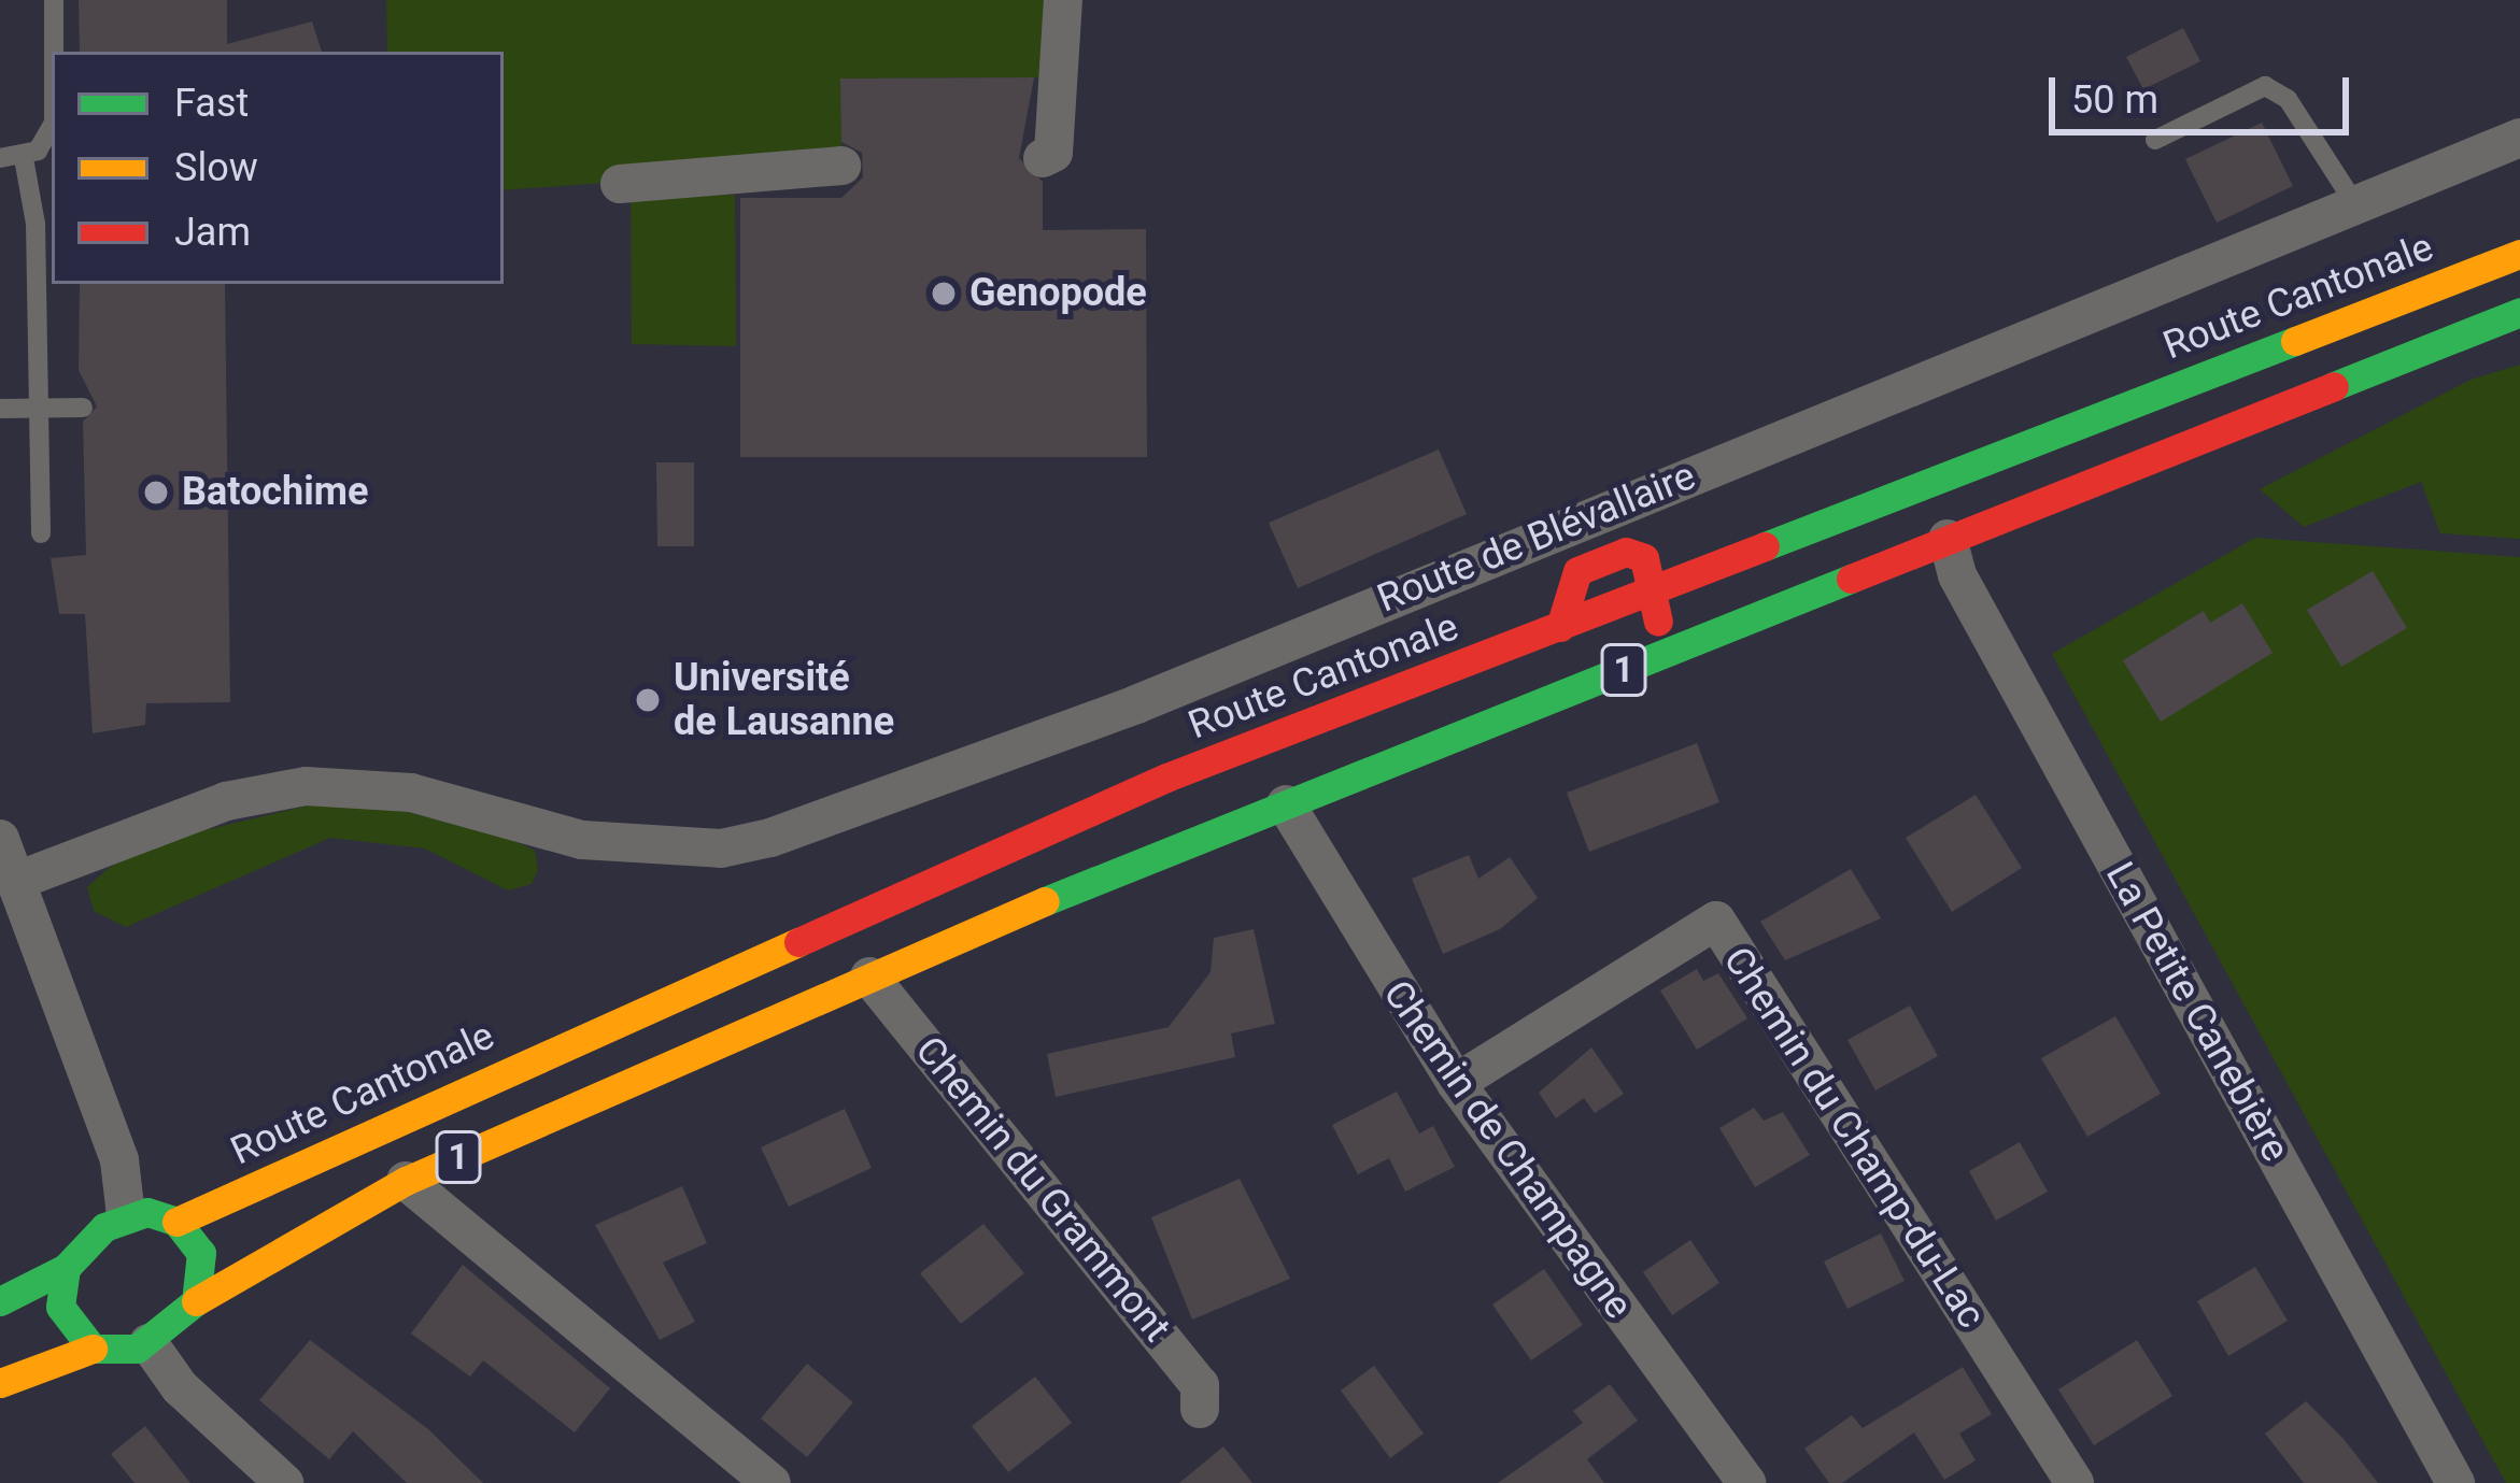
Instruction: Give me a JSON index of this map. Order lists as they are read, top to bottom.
{
  "streets": {
    "main road": ["Route Cantonale", "1"],
    "street": [
      "Route de Blévallaire",
      "La Petite Canebière",
      "Chemin du Champ-du-Lac",
      "Chemin de Champagne",
      "Chemin du Grammont"
    ]
  },
  "crossings": [
    ["Route Cantonale", "1"],
    ["1", "La Petite Canebière"],
    ["1", "Chemin de Champagne"],
    ["1", "Chemin du Grammont"],
    ["Chemin du Champ-du-Lac", "Chemin de Champagne"]
  ],
  "places": ["Genopode", "Batochime", "Université de Lausanne"],
  "legend": ["Fast", "Slow", "Jam"],
  "scale_bar": "50 m"
}
